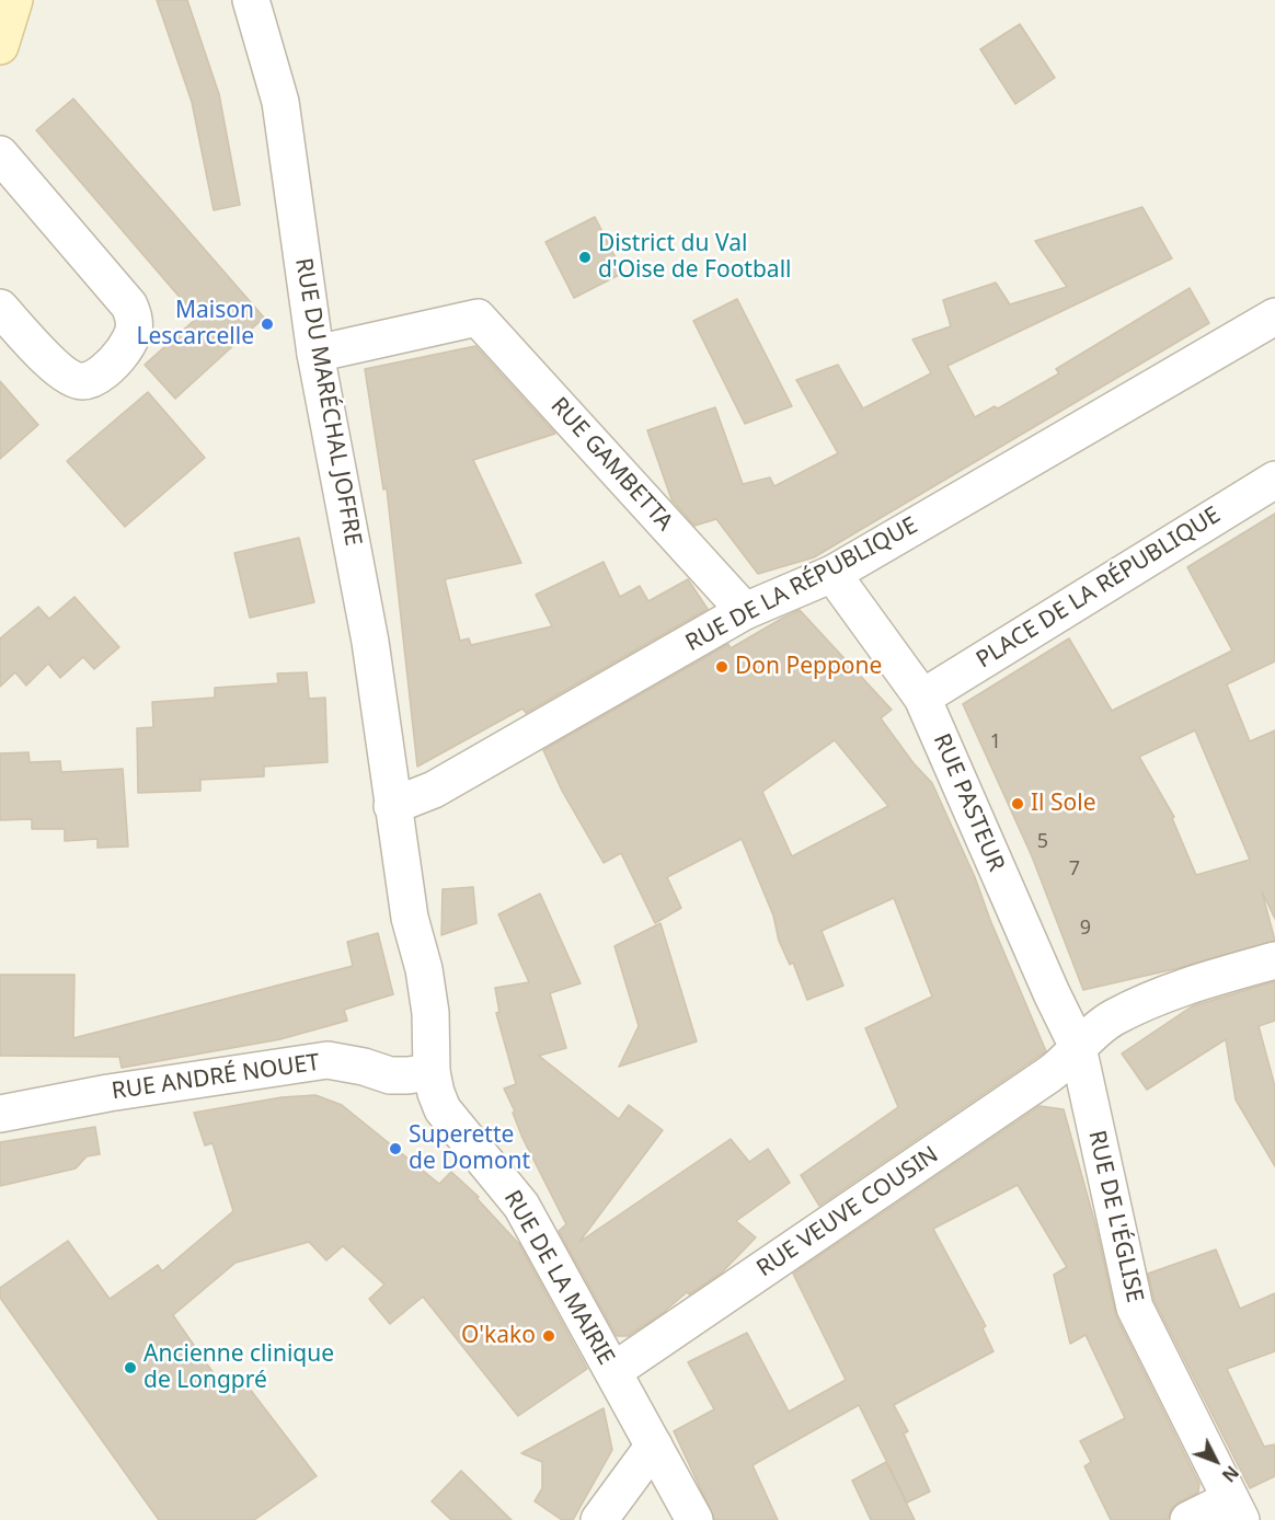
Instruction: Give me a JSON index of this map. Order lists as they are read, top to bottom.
{
  "streets": {
    "street": [
      "RUE DU MARÉCHAL JOFFRE",
      "RUE GAMBETTA",
      "RUE DE LA RÉPUBLIQUE",
      "PLACE DE LA RÉPUBLIQUE",
      "RUE PASTEUR",
      "RUE ANDRÉ NOUET",
      "RUE VEUVE COUSIN",
      "RUE DE L'ÉGLISE",
      "RUE DE LA MAIRIE"
    ]
  },
  "crossings": [
    ["RUE DU MARÉCHAL JOFFRE", "RUE GAMBETTA"],
    ["RUE DU MARÉCHAL JOFFRE", "RUE DE LA RÉPUBLIQUE"],
    ["RUE DU MARÉCHAL JOFFRE", "RUE DE LA MAIRIE"],
    ["RUE GAMBETTA", "RUE DE LA RÉPUBLIQUE"],
    ["RUE DE LA RÉPUBLIQUE", "RUE PASTEUR"],
    ["RUE DE LA RÉPUBLIQUE", "RUE DE LA MAIRIE"],
    ["PLACE DE LA RÉPUBLIQUE", "RUE PASTEUR"],
    ["RUE PASTEUR", "RUE VEUVE COUSIN"],
    ["RUE PASTEUR", "RUE DE L'ÉGLISE"],
    ["RUE ANDRÉ NOUET", "RUE DE LA MAIRIE"],
    ["RUE VEUVE COUSIN", "RUE DE L'ÉGLISE"],
    ["RUE VEUVE COUSIN", "RUE DE LA MAIRIE"]
  ],
  "places": [
    "District du Val d'Oise de Football",
    "Maison Lescarcelle",
    "Don Peppone",
    "Il Sole",
    "Superette de Domont",
    "O'kako",
    "Ancienne clinique de Longpré"
  ],
  "house_numbers": [
    "1",
    "5",
    "7",
    "9"
  ],
  "north": "bottom right"
}
